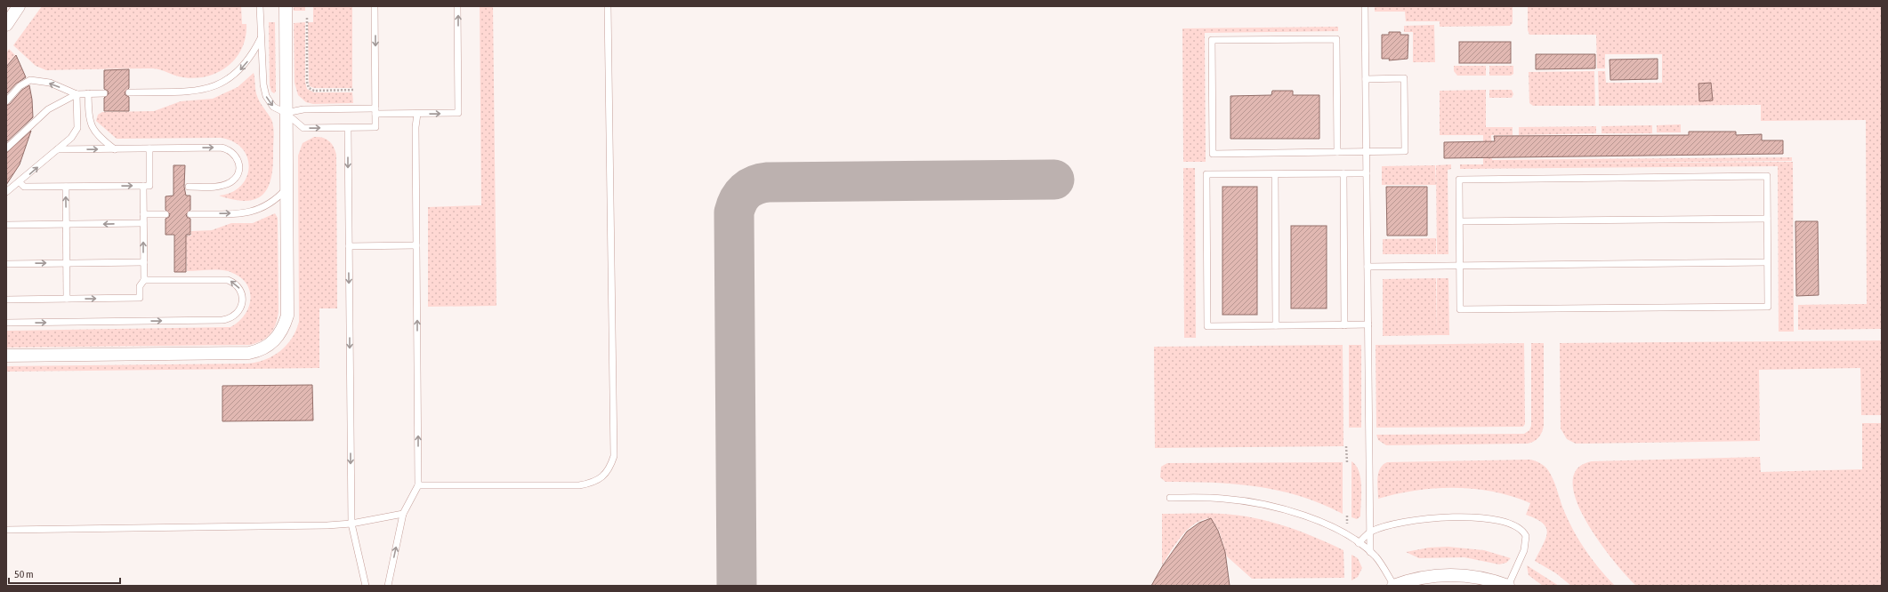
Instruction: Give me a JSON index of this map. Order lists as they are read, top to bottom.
{
  "scale_bar": "50 m"
}
